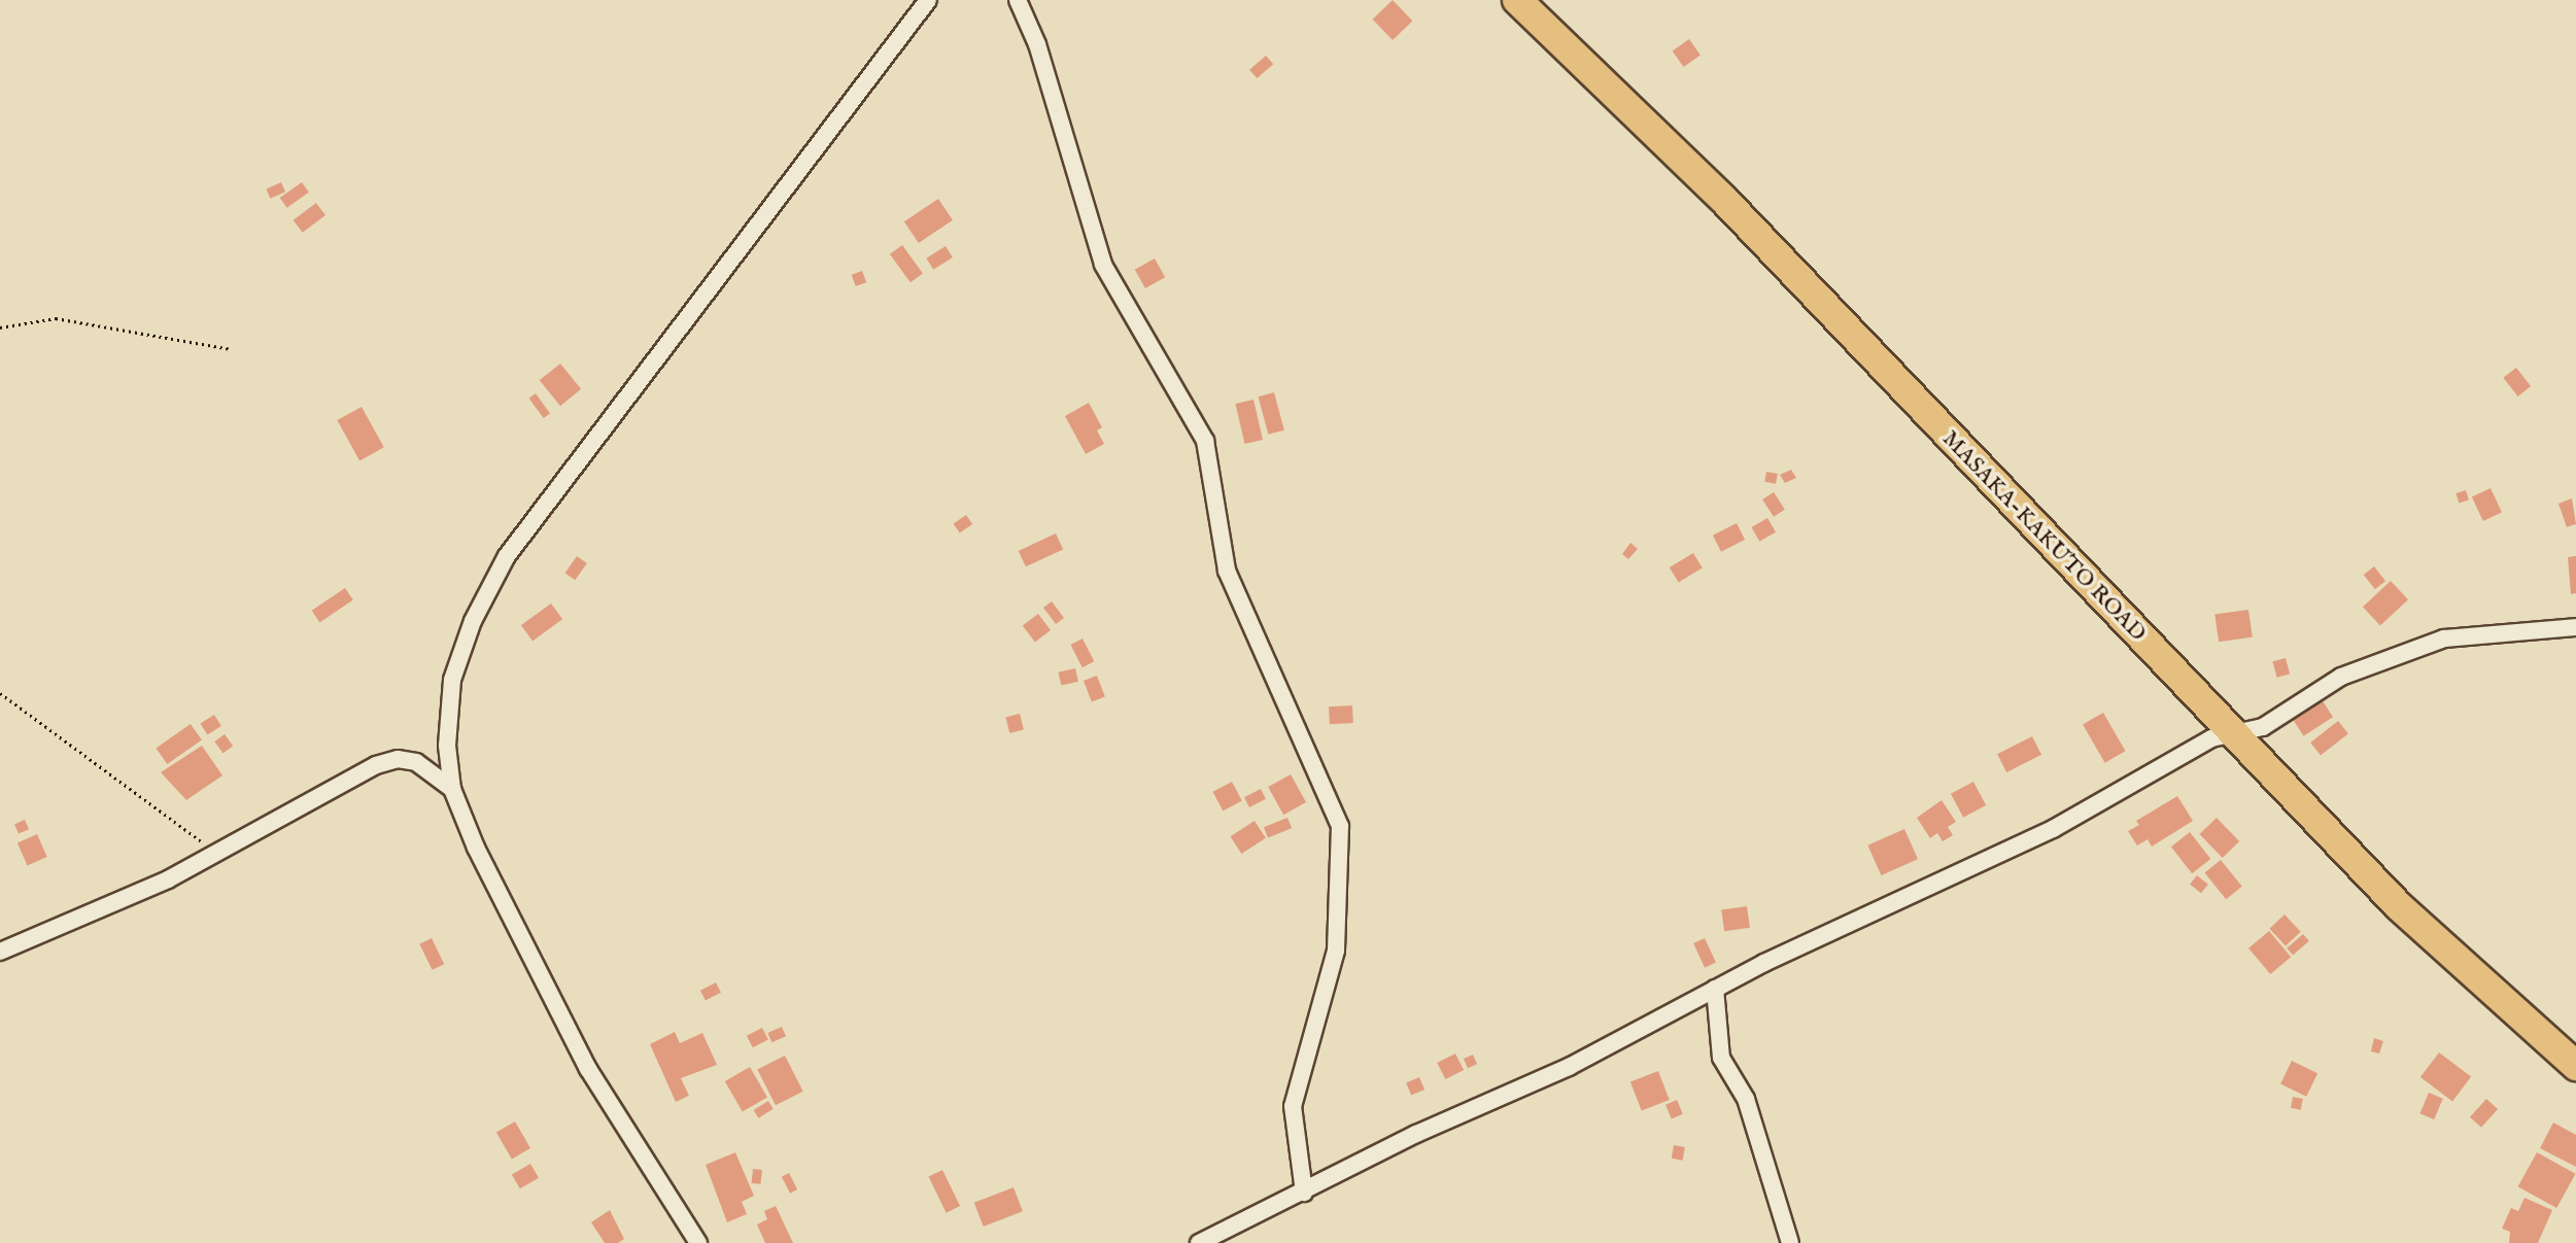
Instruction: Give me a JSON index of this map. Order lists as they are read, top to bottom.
{
  "streets": {
    "highway": ["MASAKA-KAKUTO ROAD"]
  }
}
